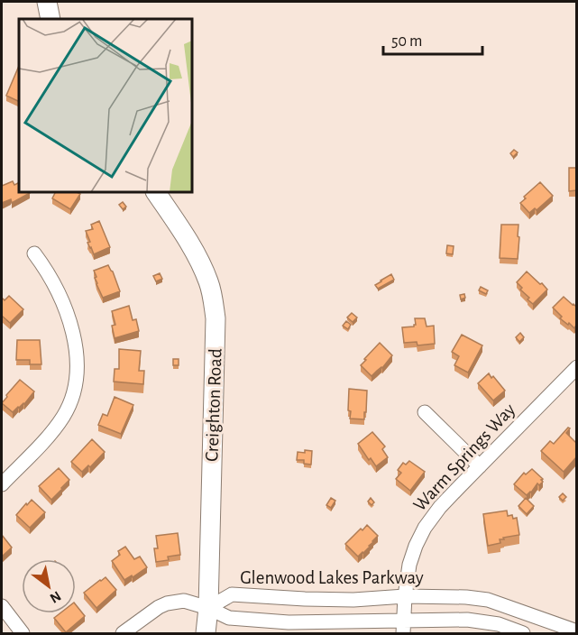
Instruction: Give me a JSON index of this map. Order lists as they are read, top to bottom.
{
  "streets": {
    "main road": ["Creighton Road"],
    "street": ["Warm Springs Way", "Glenwood Lakes Parkway"]
  },
  "crossings": [
    ["Creighton Road", "Glenwood Lakes Parkway"],
    ["Warm Springs Way", "Glenwood Lakes Parkway"]
  ],
  "scale_bar": "50 m",
  "north": "bottom right"
}
